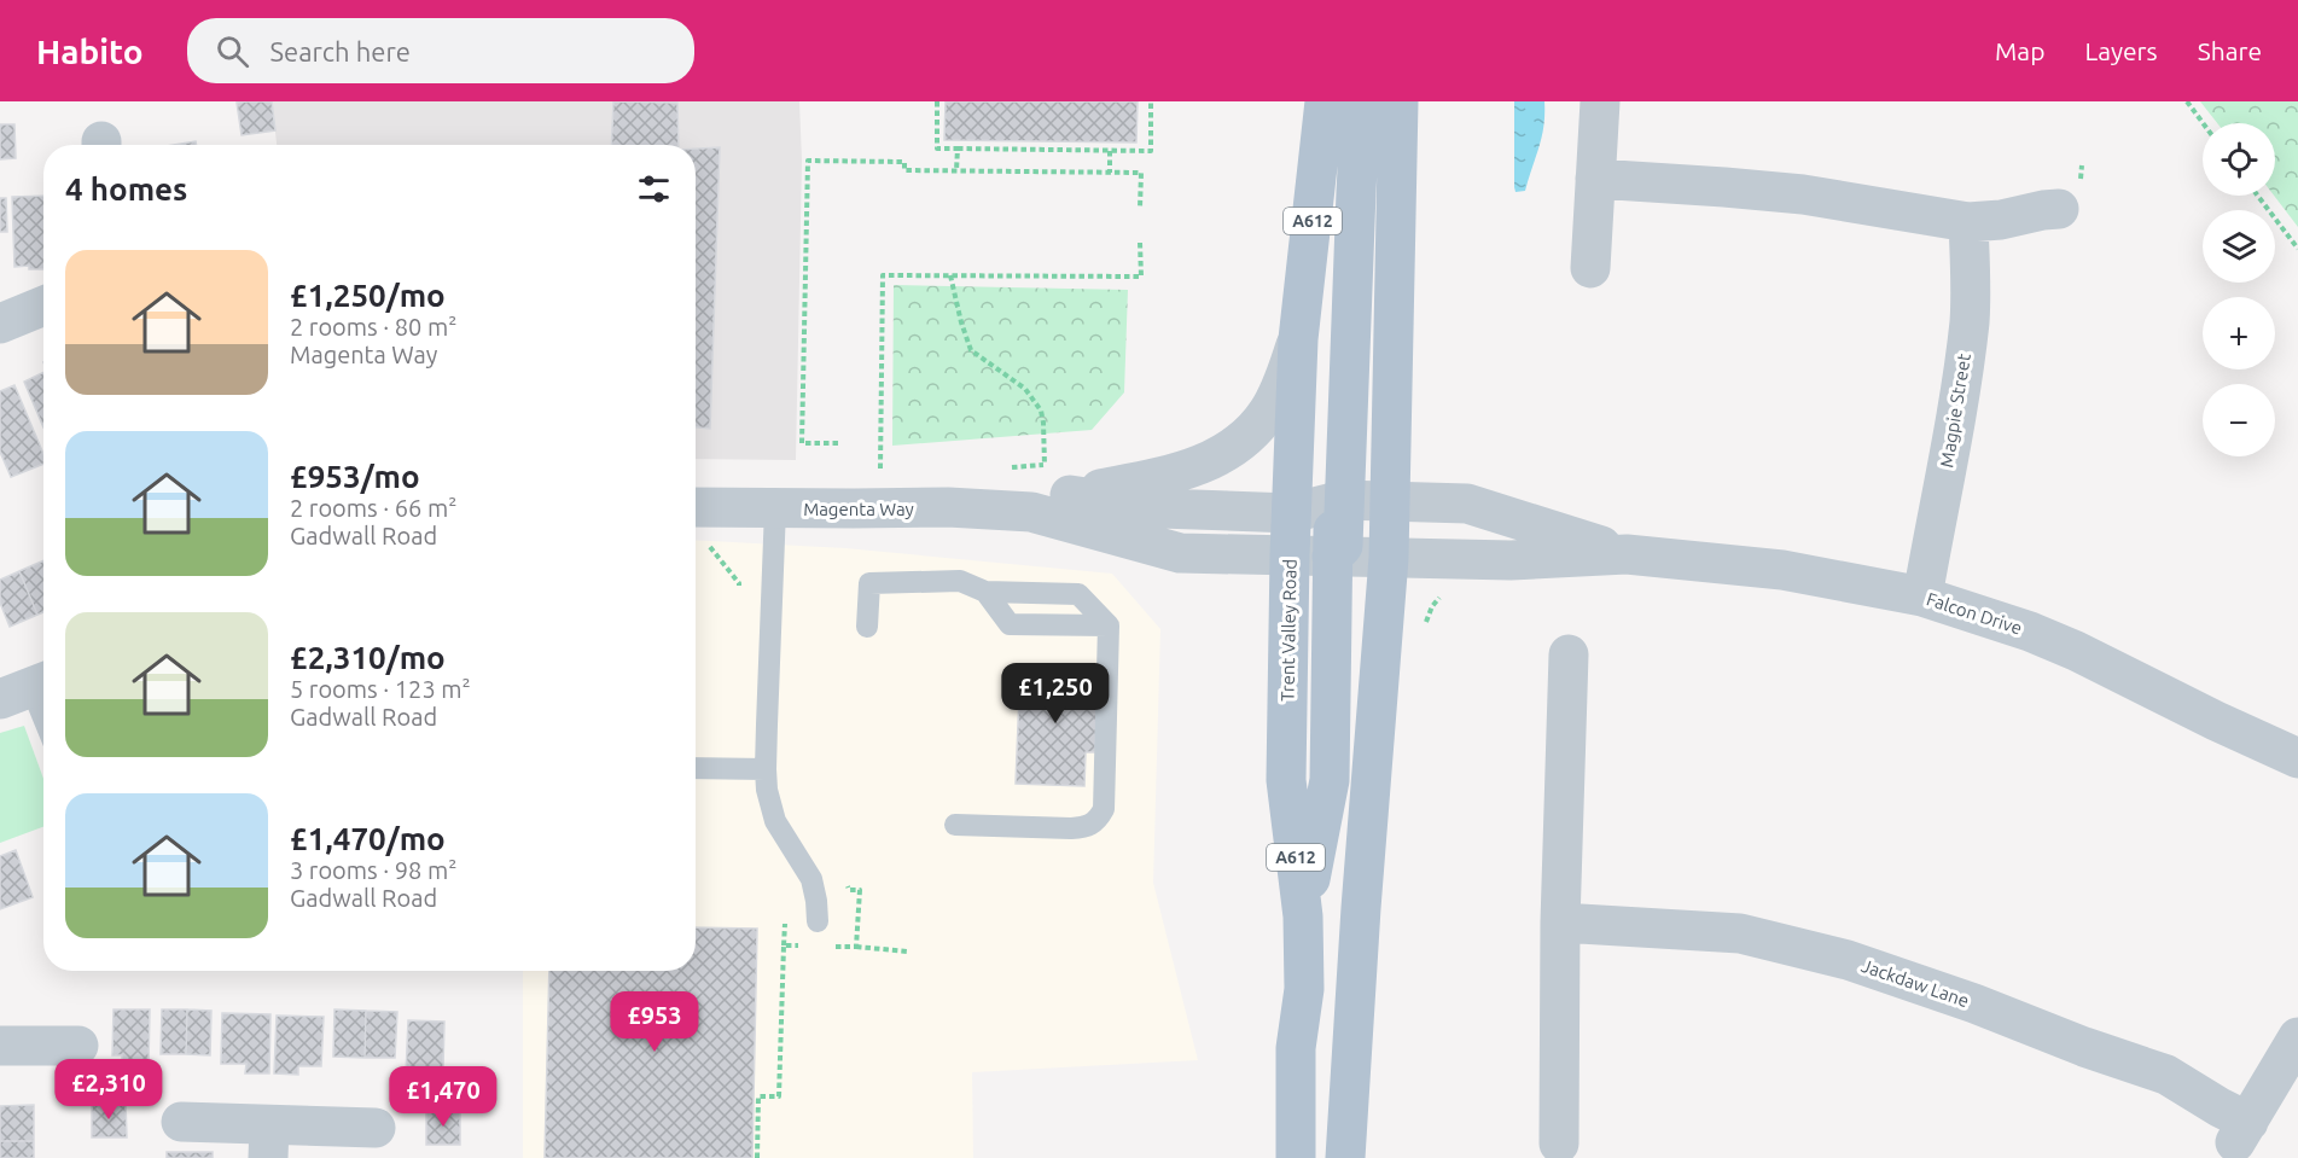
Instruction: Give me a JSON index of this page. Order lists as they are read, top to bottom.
{
  "streets": {
    "main road": ["A612", "Trent Valley Road"],
    "street": [
      "Magpie Street",
      "Magenta Way",
      "Falcon Drive",
      "Jackdaw Lane"
    ]
  },
  "crossings": [
    ["A612", "Falcon Drive"],
    ["A612", "Trent Valley Road"],
    ["Magpie Street", "Falcon Drive"],
    ["Magenta Way", "Falcon Drive"],
    ["Falcon Drive", "Trent Valley Road"]
  ],
  "page": {
    "header": "Habito",
    "search": "Search here",
    "nav": ["Map", "Layers", "Share"],
    "map_buttons": ["+", "−"],
    "heading": "4 homes",
    "list": [
      {
        "name": "£1,250/mo",
        "note": "2 rooms · 80 m² · Magenta Way"
      },
      {
        "name": "£953/mo",
        "note": "2 rooms · 66 m² · Gadwall Road"
      },
      {
        "name": "£2,310/mo",
        "note": "5 rooms · 123 m² · Gadwall Road"
      },
      {
        "name": "£1,470/mo",
        "note": "3 rooms · 98 m² · Gadwall Road"
      }
    ],
    "price": [
      "£1,250",
      "£953",
      "£2,310",
      "£1,470"
    ]
  }
}
